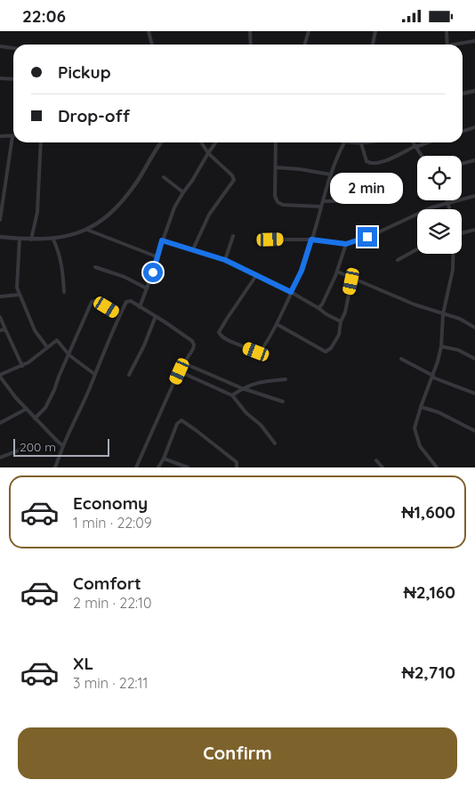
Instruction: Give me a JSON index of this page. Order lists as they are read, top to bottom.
{
  "scale_bar": "200 m",
  "page": {
    "status": "22:06",
    "banner": ["Pickup", "Drop-off"],
    "bubble": "2 min",
    "scale": "200 m",
    "list": [
      {
        "name": "Economy",
        "note": "1 min · 22:09",
        "value": "₦1,600"
      },
      {
        "name": "Comfort",
        "note": "2 min · 22:10",
        "value": "₦2,160"
      },
      {
        "name": "XL",
        "note": "3 min · 22:11",
        "value": "₦2,710"
      }
    ],
    "buttons": "Confirm"
  }
}
